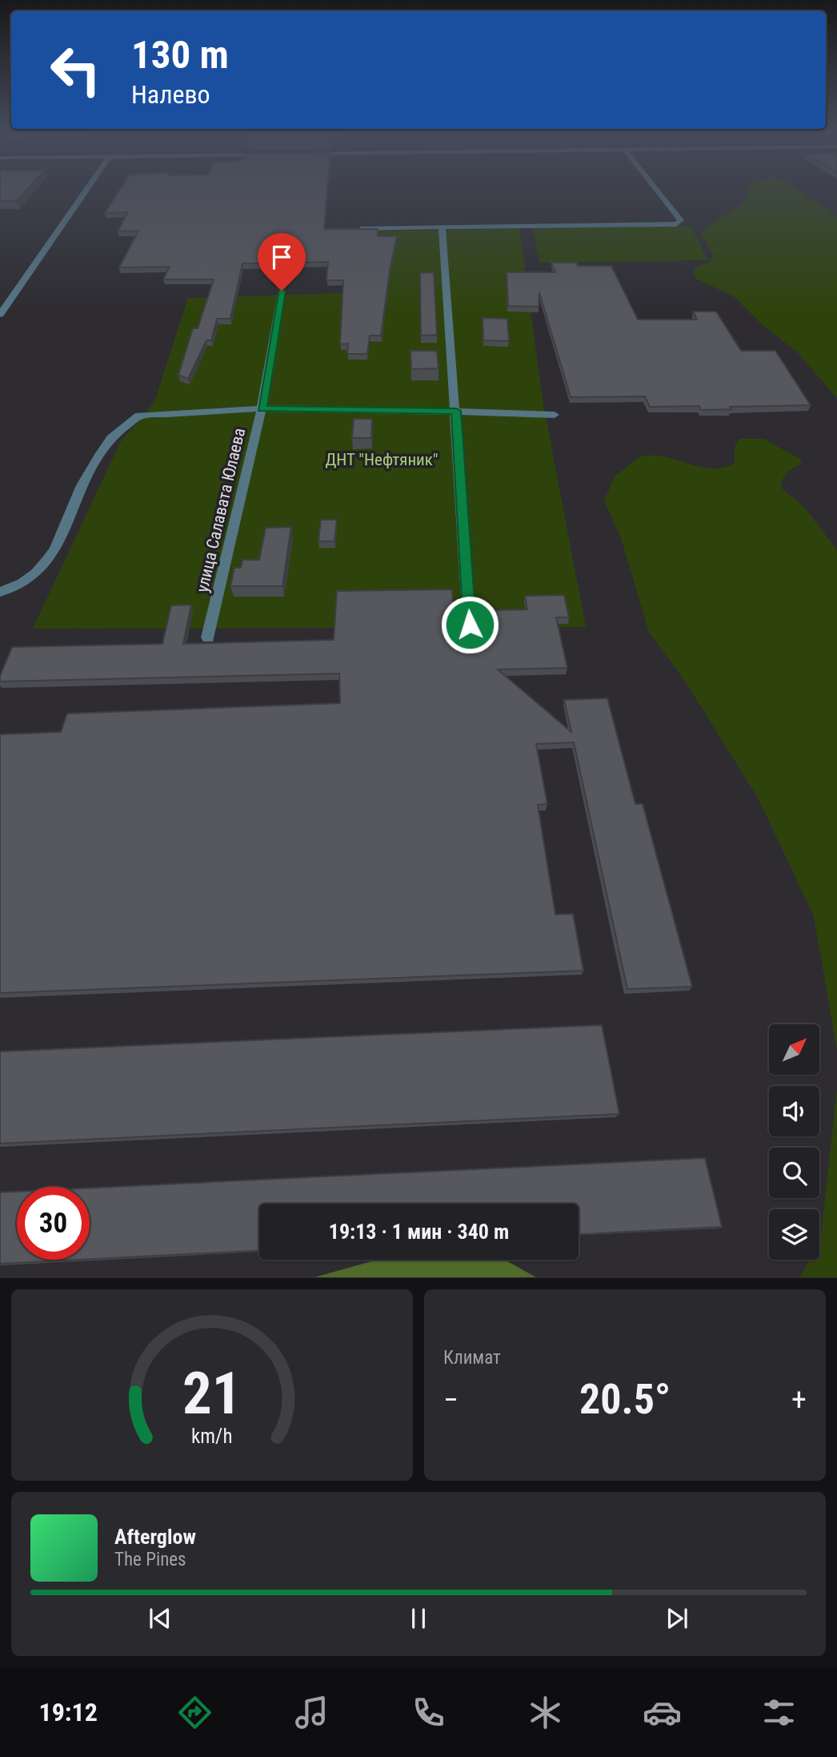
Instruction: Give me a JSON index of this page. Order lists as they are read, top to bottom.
{
  "streets": {
    "street": ["улица Салавата Юлаева"]
  },
  "parks": ["ДНТ \"Нефтяник\""],
  "north": "top right",
  "page": {
    "turn": ["130 m", "Налево"],
    "limit": "30",
    "trip": "19:13 · 1 мин · 340 m",
    "tile": "Климат",
    "heat": ["−", "20.5°", "+"],
    "song": ["Afterglow", "The Pines"],
    "tabs": "19:12",
    "gauge": ["21", "km/h"]
  }
}
